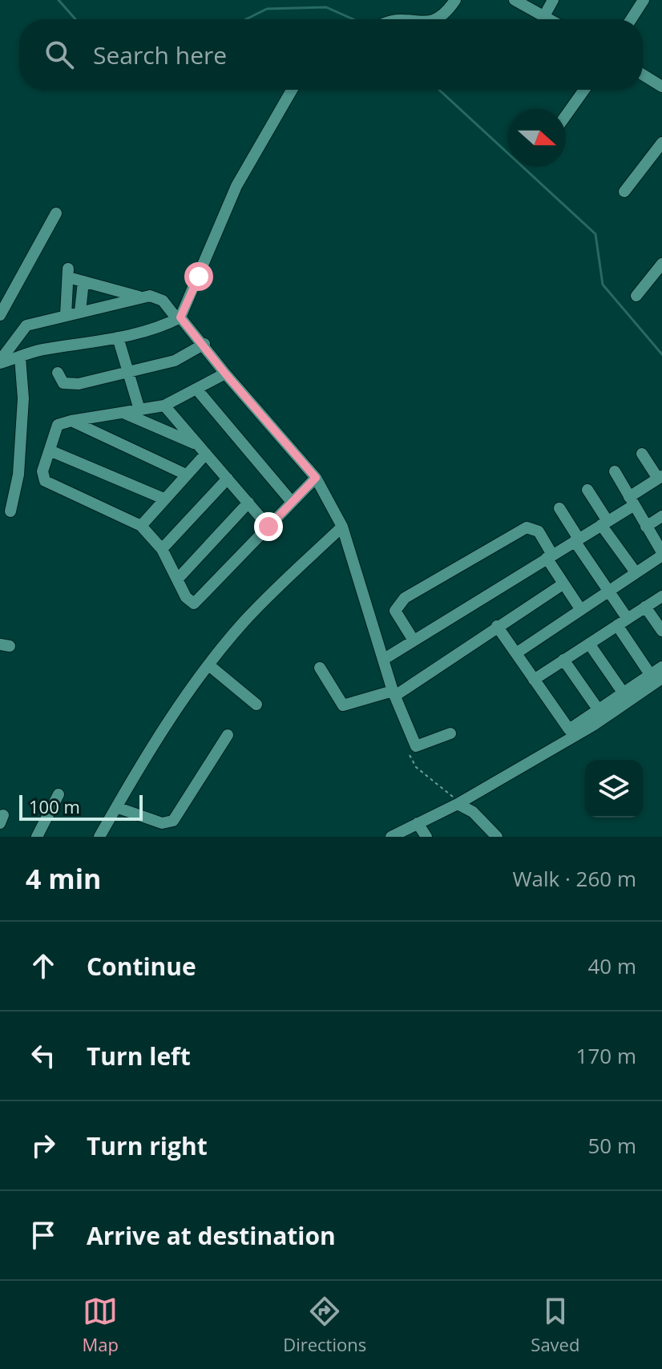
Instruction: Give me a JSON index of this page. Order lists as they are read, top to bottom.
{
  "scale_bar": "100 m",
  "north": "right",
  "page": {
    "search": "Search here",
    "scale": "100 m",
    "heading": ["4 min", "Walk · 260 m"],
    "list": [
      ["Continue", "40 m"],
      ["Turn left", "170 m"],
      ["Turn right", "50 m"],
      "Arrive at destination"
    ],
    "nav": ["Map", "Directions", "Saved"]
  }
}
